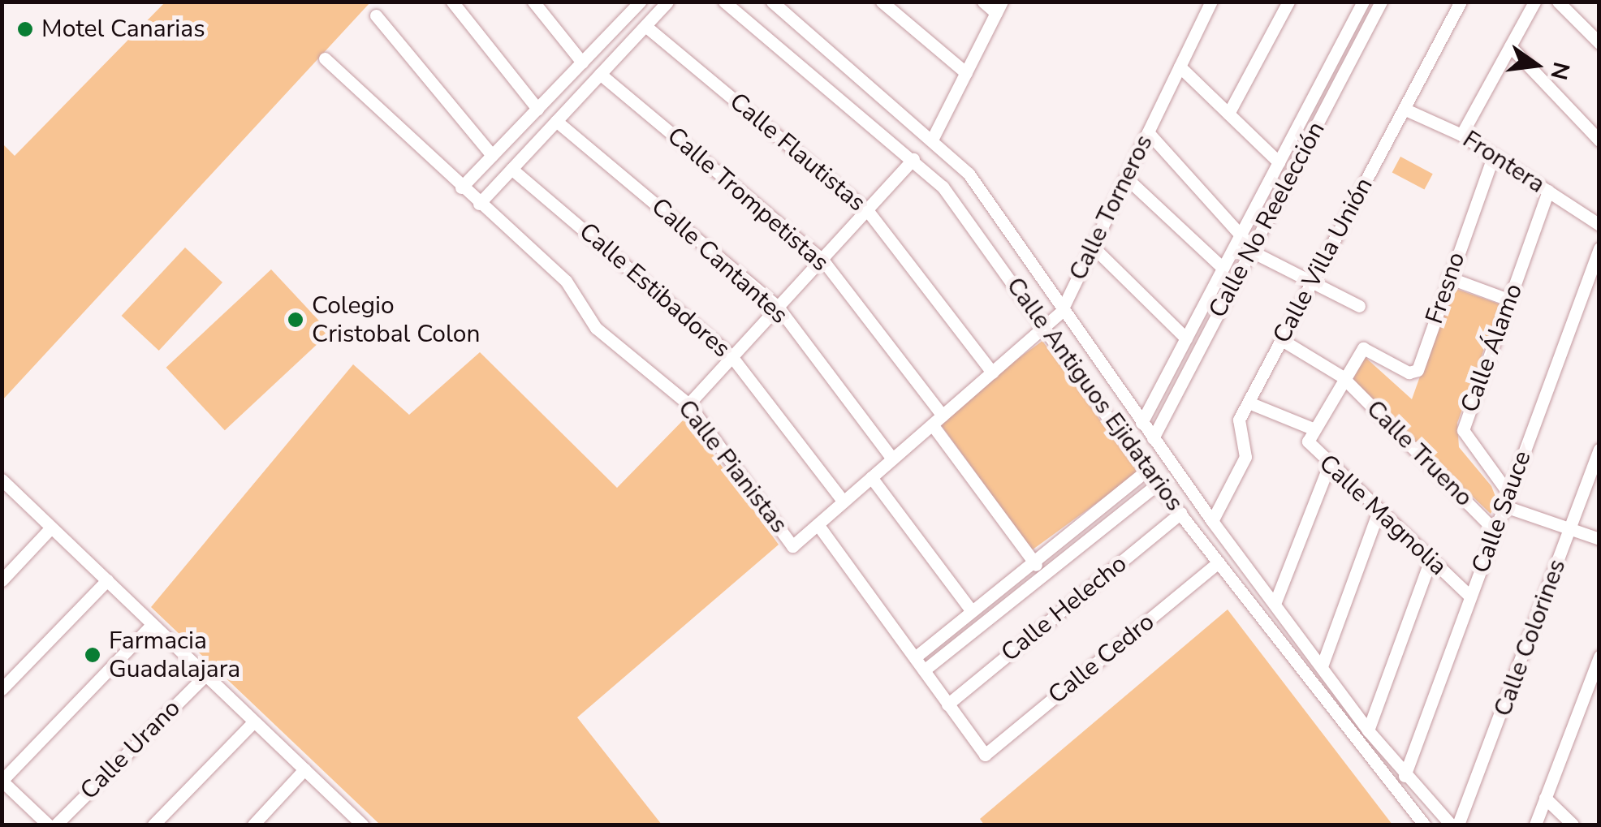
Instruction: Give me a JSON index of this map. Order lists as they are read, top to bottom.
{
  "streets": {
    "street": [
      "Calle Flautistas",
      "Frontera",
      "Calle Trompetistas",
      "Calle Torneros",
      "Calle No Reelección",
      "Calle Villa Unión",
      "Calle Cantantes",
      "Fresno",
      "Calle Estibadores",
      "Calle Álamo",
      "Calle Antiguos Ejidatarios",
      "Calle Trueno",
      "Calle Pianistas",
      "Calle Sauce",
      "Calle Magnolia",
      "Calle Helecho",
      "Calle Colorines",
      "Calle Cedro",
      "Calle Urano"
    ]
  },
  "crossings": [
    ["Calle Flautistas", "Calle Torneros"],
    ["Frontera", "Calle Villa Unión"],
    ["Frontera", "Fresno"],
    ["Frontera", "Calle Álamo"],
    ["Calle Trompetistas", "Calle Torneros"],
    ["Calle Torneros", "Calle Cantantes"],
    ["Calle Torneros", "Calle Estibadores"],
    ["Calle Torneros", "Calle Antiguos Ejidatarios"],
    ["Calle Torneros", "Calle Pianistas"],
    ["Calle No Reelección", "Calle Antiguos Ejidatarios"],
    ["Calle Villa Unión", "Calle Antiguos Ejidatarios"],
    ["Calle Villa Unión", "Calle Trueno"],
    ["Fresno", "Calle Trueno"],
    ["Calle Álamo", "Calle Sauce"],
    ["Calle Antiguos Ejidatarios", "Calle Sauce"],
    ["Calle Antiguos Ejidatarios", "Calle Helecho"],
    ["Calle Antiguos Ejidatarios", "Calle Cedro"],
    ["Calle Trueno", "Calle Sauce"],
    ["Calle Sauce", "Calle Magnolia"],
    ["Calle Helecho", "Calle Cedro"]
  ],
  "places": ["Motel Canarias", "Colegio Cristobal Colon", "Farmacia Guadalajara"],
  "north": "right"
}
